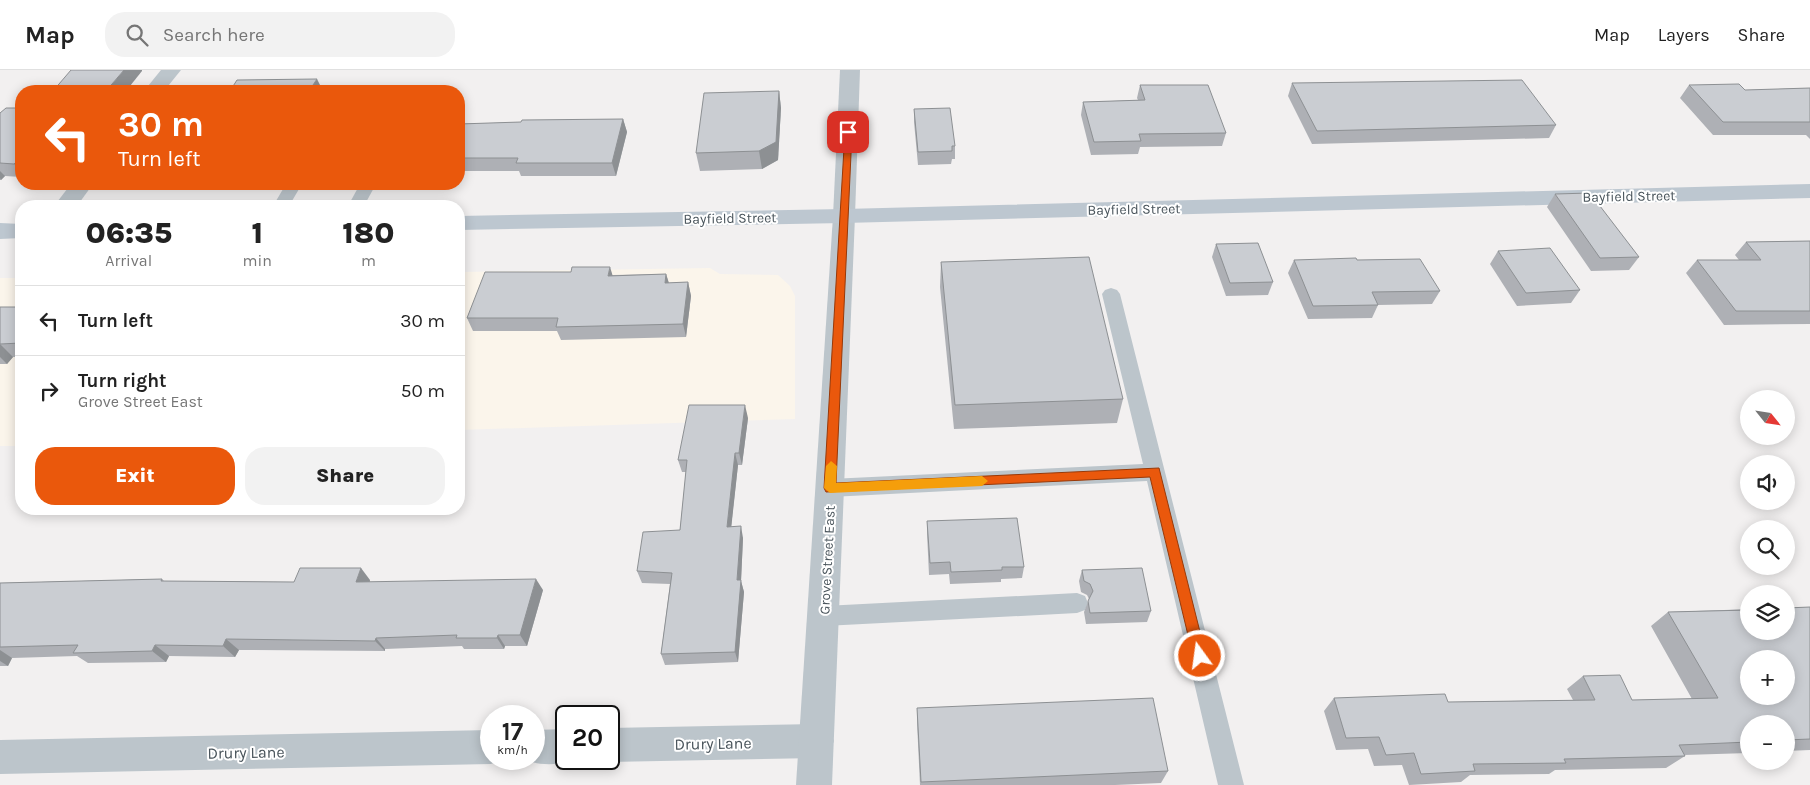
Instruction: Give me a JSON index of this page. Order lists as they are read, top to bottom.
{
  "streets": {
    "main road": ["Bayfield Street"],
    "street": ["Grove Street East", "Drury Lane"]
  },
  "crossings": [
    ["Bayfield Street", "Grove Street East"],
    ["Grove Street East", "Drury Lane"]
  ],
  "north": "bottom right",
  "page": {
    "header": "Map",
    "search": "Search here",
    "nav": ["Map", "Layers", "Share"],
    "turn": ["30 m", "Turn left"],
    "eta": [
      "06:35",
      "Arrival",
      "1",
      "min",
      "180",
      "m"
    ],
    "list": [
      {
        "name": "Turn left",
        "value": "30 m"
      },
      {
        "name": "Turn right",
        "note": "Grove Street East",
        "value": "50 m"
      }
    ],
    "map_buttons": ["+", "−"],
    "buttons": ["Exit", "Share"],
    "speed": "17 km/h",
    "limit": "20"
  }
}
